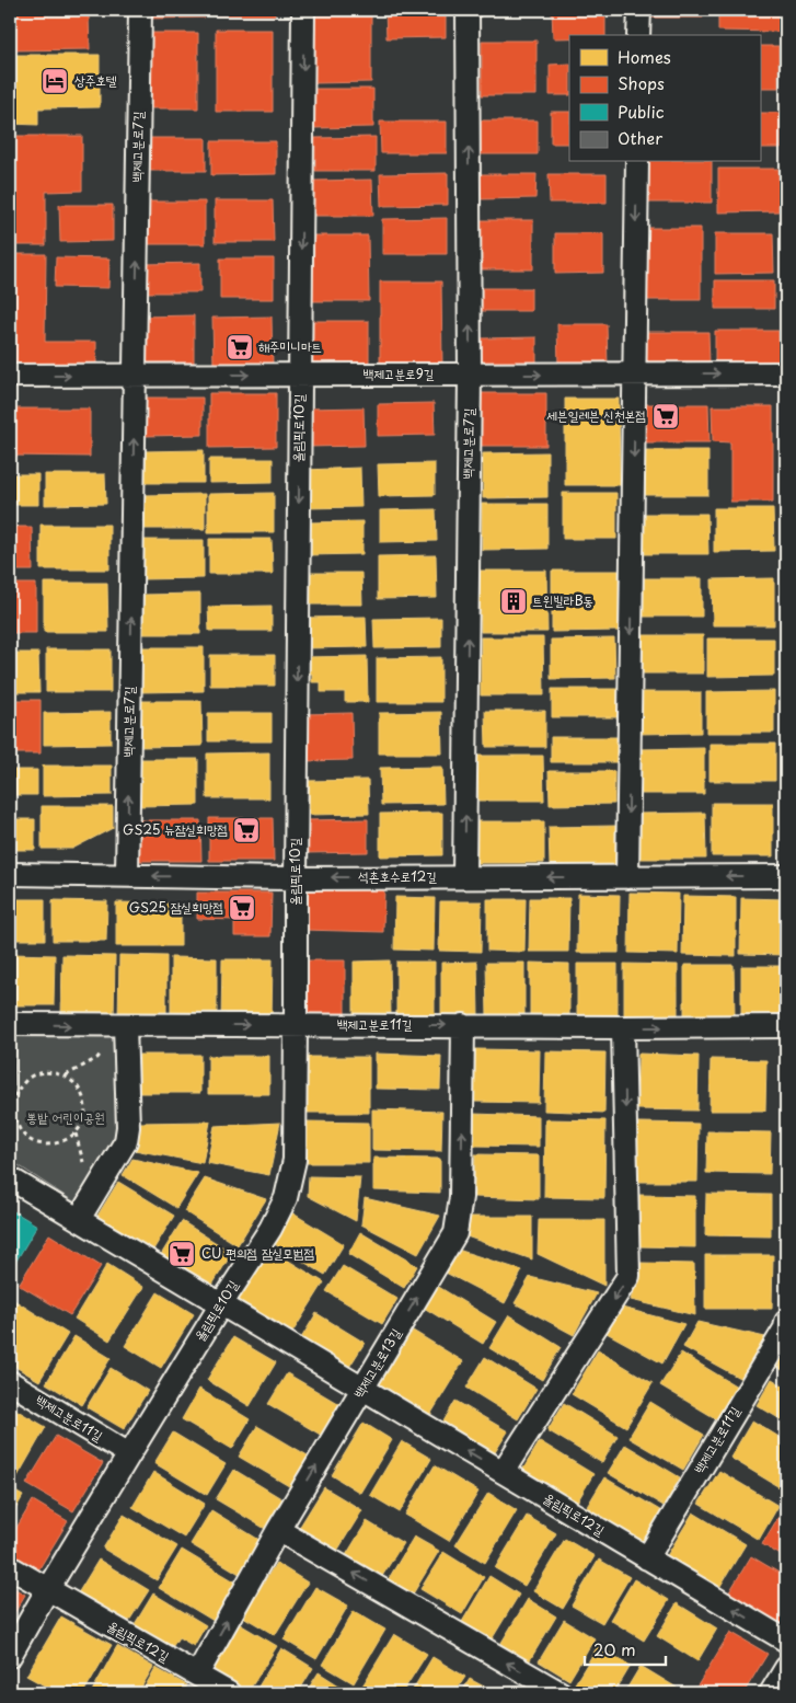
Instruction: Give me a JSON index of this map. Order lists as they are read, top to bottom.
{
  "streets": {
    "street": [
      "백제고분로7길",
      "백제고분로9길",
      "올림픽로10길",
      "석촌호수로12길",
      "백제고분로11길",
      "백제고분로13길",
      "올림픽로12길"
    ]
  },
  "crossings": [
    ["백제고분로7길", "백제고분로9길"],
    ["백제고분로7길", "석촌호수로12길"],
    ["백제고분로9길", "올림픽로10길"],
    ["올림픽로10길", "석촌호수로12길"],
    ["올림픽로10길", "백제고분로11길"],
    ["올림픽로10길", "올림픽로12길"],
    ["백제고분로11길", "백제고분로13길"],
    ["백제고분로11길", "올림픽로12길"],
    ["백제고분로13길", "올림픽로12길"]
  ],
  "one_way": [
    "백제고분로9길",
    "올림픽로10길",
    "석촌호수로12길",
    "백제고분로11길"
  ],
  "parks": ["뽕밭 어린이공원"],
  "places": {
    "hotel": ["상주호텔"],
    "supermarket": [
      "해주미니마트",
      "세븐일레븐 신천본점",
      "GS25 뉴잠실희망점",
      "GS25 잠실희망점",
      "CU 편의점 잠실모범점"
    ],
    "building": ["트윈빌라B동"]
  },
  "legend": [
    "Homes",
    "Shops",
    "Public",
    "Other"
  ],
  "scale_bar": "20 m"
}
